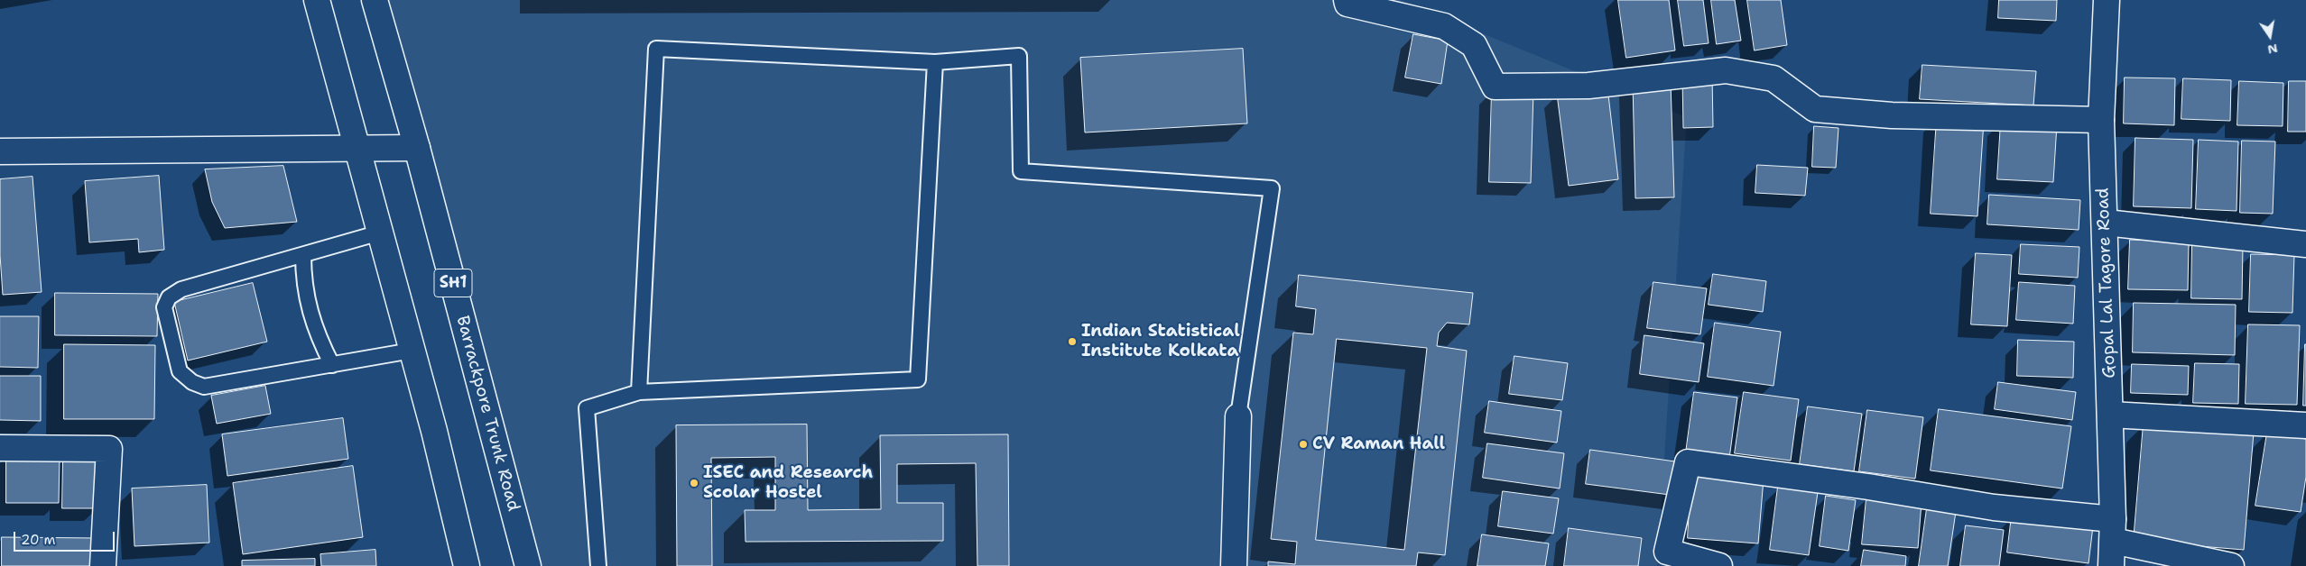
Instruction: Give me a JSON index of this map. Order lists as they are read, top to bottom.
{
  "streets": {
    "street": ["SH1", "Gopal Lal Tagore Road", "Barrackpore Trunk Road"]
  },
  "places": ["Indian Statistical Institute Kolkata", "CV Raman Hall", "ISEC and Research Scolar Hostel"],
  "scale_bar": "20 m",
  "north": "bottom"
}
